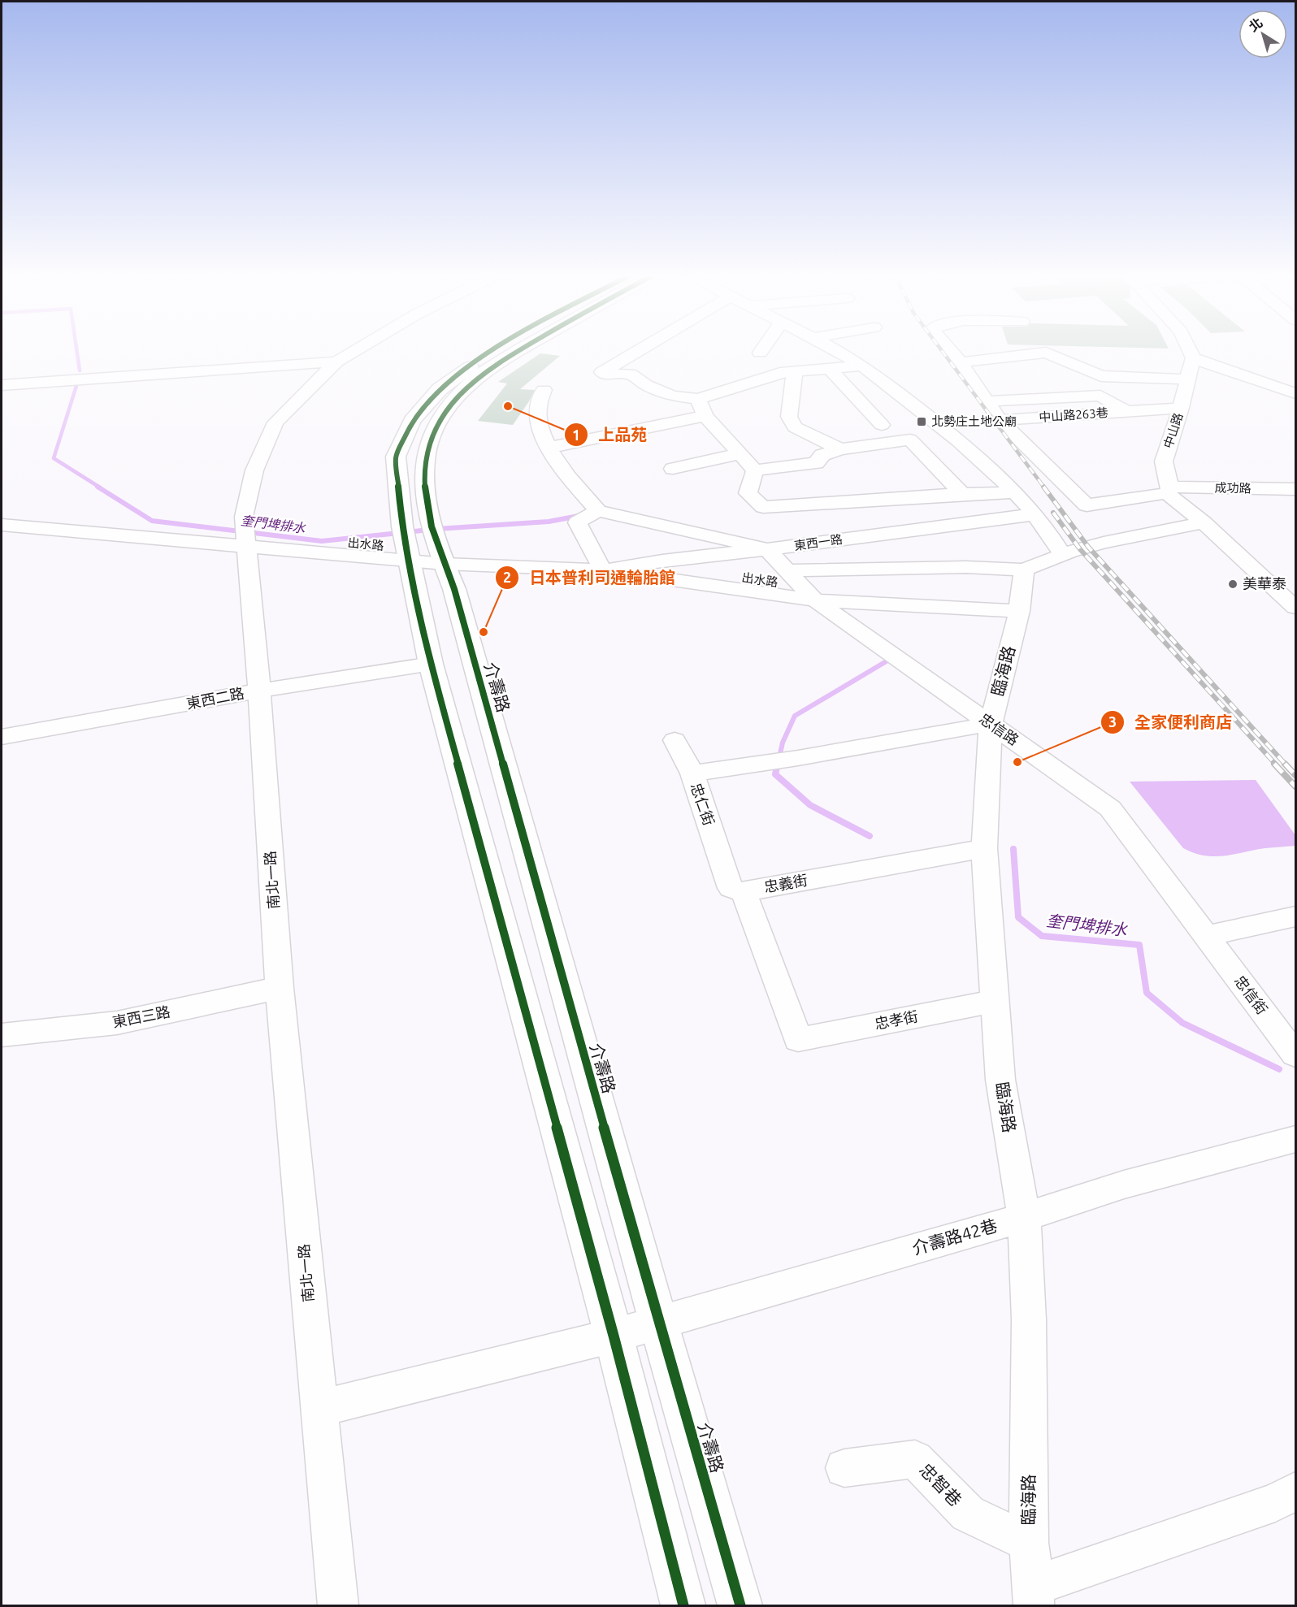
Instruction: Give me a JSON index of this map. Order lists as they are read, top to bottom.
{
  "streets": {
    "main road": ["介壽路"],
    "street": [
      "中山路263巷",
      "中山路",
      "成功路",
      "東西一路",
      "出水路",
      "臨海路",
      "東西二路",
      "忠信路",
      "忠仁街",
      "南北一路",
      "忠義街",
      "忠信街",
      "東西三路",
      "忠孝街",
      "介壽路42巷",
      "忠智巷"
    ]
  },
  "crossings": [
    ["中山路263巷", "中山路"],
    ["中山路263巷", "成功路"],
    ["中山路", "成功路"],
    ["東西一路", "出水路"],
    ["東西一路", "忠信路"],
    ["出水路", "臨海路"],
    ["出水路", "介壽路"],
    ["出水路", "忠信路"],
    ["出水路", "南北一路"],
    ["臨海路", "忠信路"],
    ["臨海路", "忠仁街"],
    ["臨海路", "忠義街"],
    ["臨海路", "忠孝街"],
    ["臨海路", "介壽路42巷"],
    ["臨海路", "忠智巷"],
    ["介壽路", "東西二路"],
    ["介壽路", "介壽路42巷"],
    ["東西二路", "南北一路"],
    ["忠信路", "忠仁街"],
    ["忠信路", "忠信街"],
    ["忠仁街", "忠義街"],
    ["南北一路", "東西三路"],
    ["南北一路", "介壽路42巷"],
    ["忠義街", "忠孝街"]
  ],
  "water": ["奎門埤排水"],
  "places": {
    "other": [
      "上品苑",
      "美華泰",
      "日本普利司通輪胎館",
      "全家便利商店"
    ],
    "transit": ["北勢庄土地公廟"]
  },
  "north": "top left"
}
